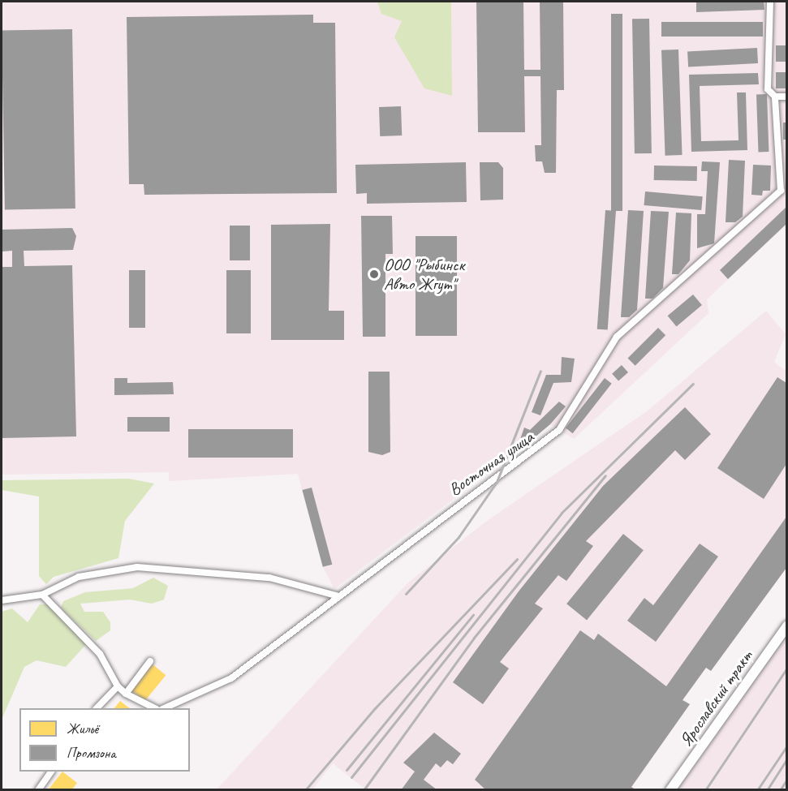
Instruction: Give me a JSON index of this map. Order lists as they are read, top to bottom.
{
  "streets": {
    "street": ["Восточная улица", "Ярославский тракт"]
  },
  "places": ["ООО \"Рыбинск Авто Жгут\""],
  "legend": ["Жильё", "Промзона"]
}
